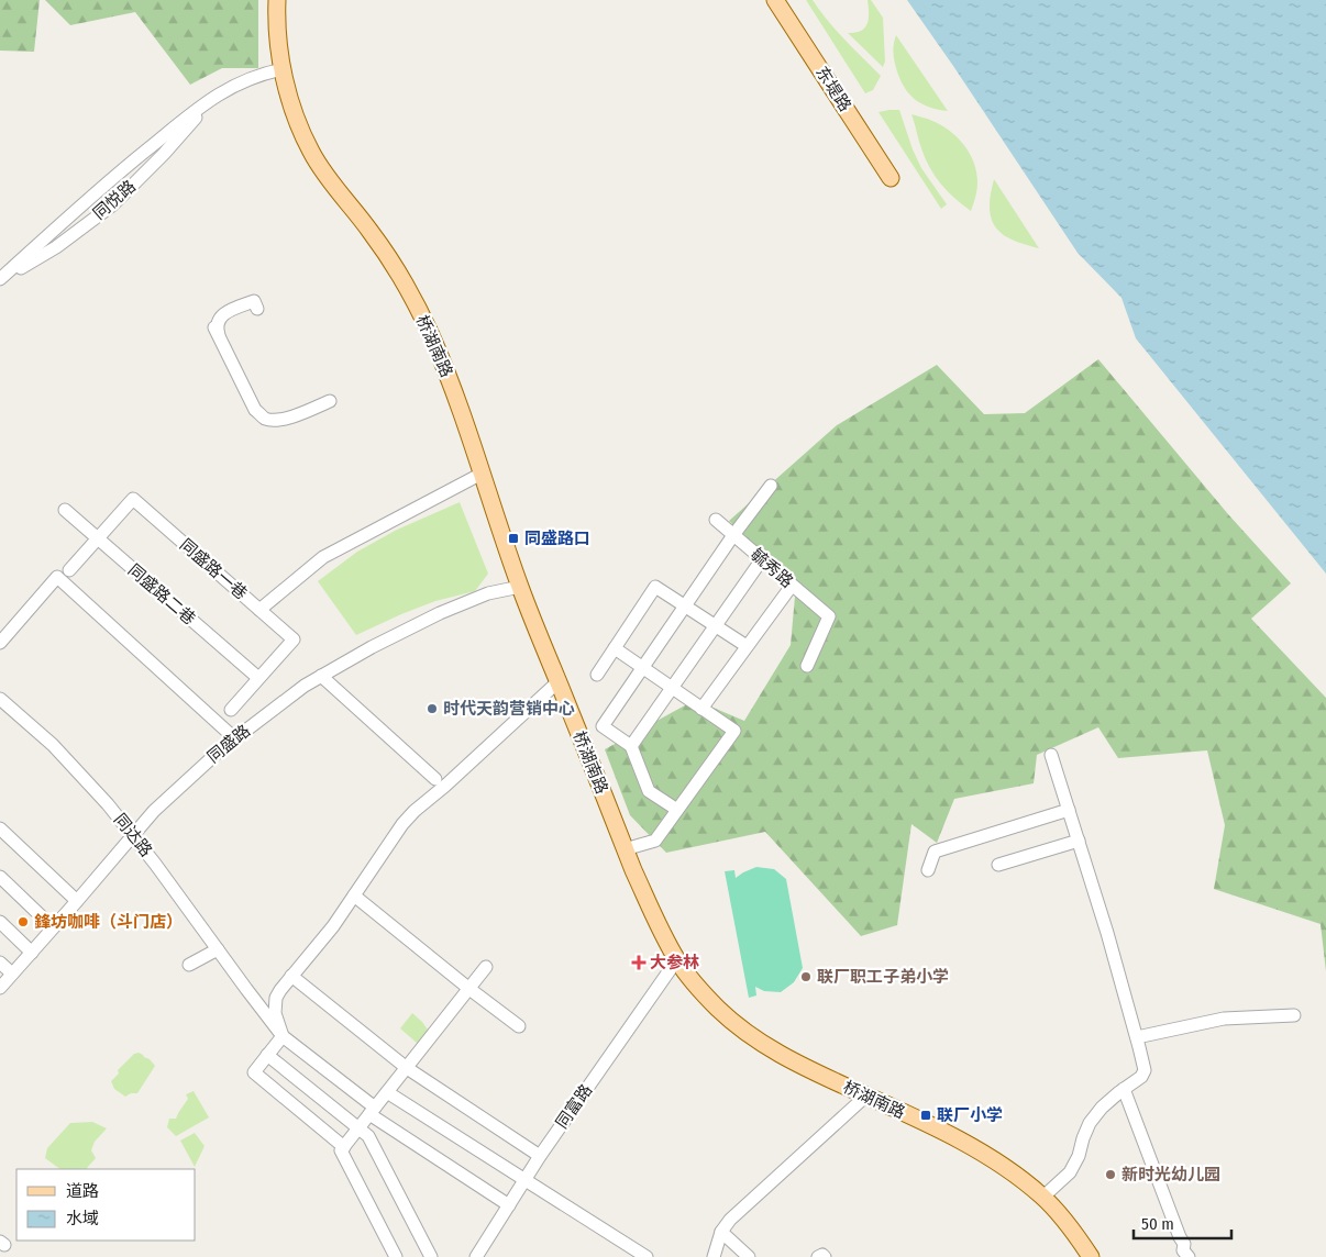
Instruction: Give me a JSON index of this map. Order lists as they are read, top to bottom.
{
  "streets": {
    "main road": ["东堤路", "桥湖南路"],
    "street": [
      "同悦路",
      "毓秀路",
      "同盛路一巷",
      "同盛路二巷",
      "同盛路",
      "同达路",
      "同富路"
    ]
  },
  "crossings": [
    ["同悦路", "桥湖南路"],
    ["桥湖南路", "同盛路"],
    ["桥湖南路", "同富路"],
    ["同盛路一巷", "同盛路二巷"],
    ["同盛路", "同达路"],
    ["同达路", "同富路"]
  ],
  "places": {
    "transit": ["同盛路口", "联厂小学"],
    "other": [
      "时代天韵营销中心",
      "鋒坊咖啡（斗门店）",
      "联厂职工子弟小学",
      "新时光幼儿园"
    ],
    "health": ["大参林"]
  },
  "legend": ["道路", "水域"],
  "scale_bar": "50 m"
}
